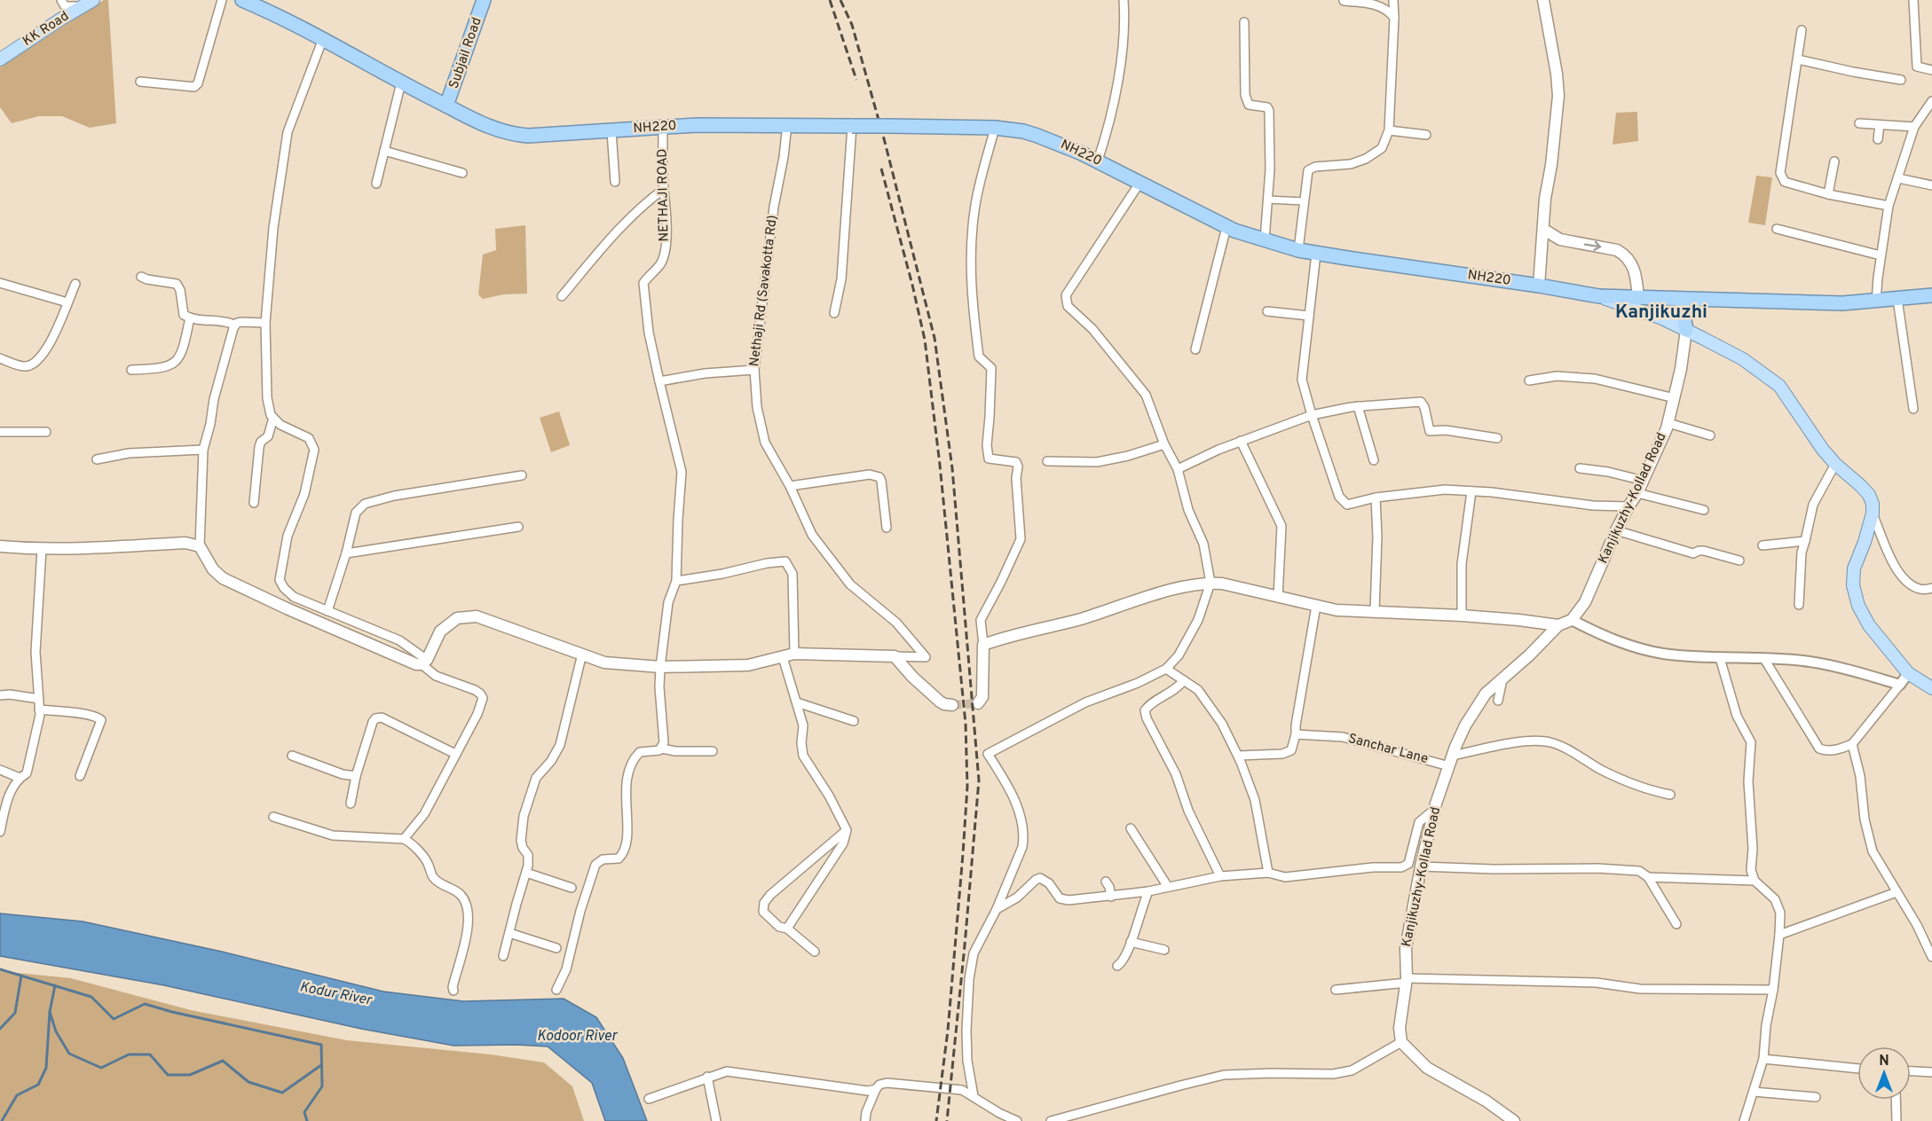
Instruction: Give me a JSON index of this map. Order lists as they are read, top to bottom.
{
  "streets": {
    "highway": ["Subjail Road", "NH220"],
    "main road": ["KK Road", "Kanjikuzhy-Kollad Road"],
    "street": ["NETHAJI ROAD", "Nethaji Rd (Savakotta Rd)", "Sanchar Lane"]
  },
  "crossings": [
    ["Subjail Road", "NH220"],
    ["NH220", "NETHAJI ROAD"],
    ["NH220", "Nethaji Rd (Savakotta Rd)"],
    ["Kanjikuzhy-Kollad Road", "Sanchar Lane"]
  ],
  "districts": ["Kanjikuzhi"],
  "water": ["Kodur River", "Kodoor River"],
  "north": "top"
}
